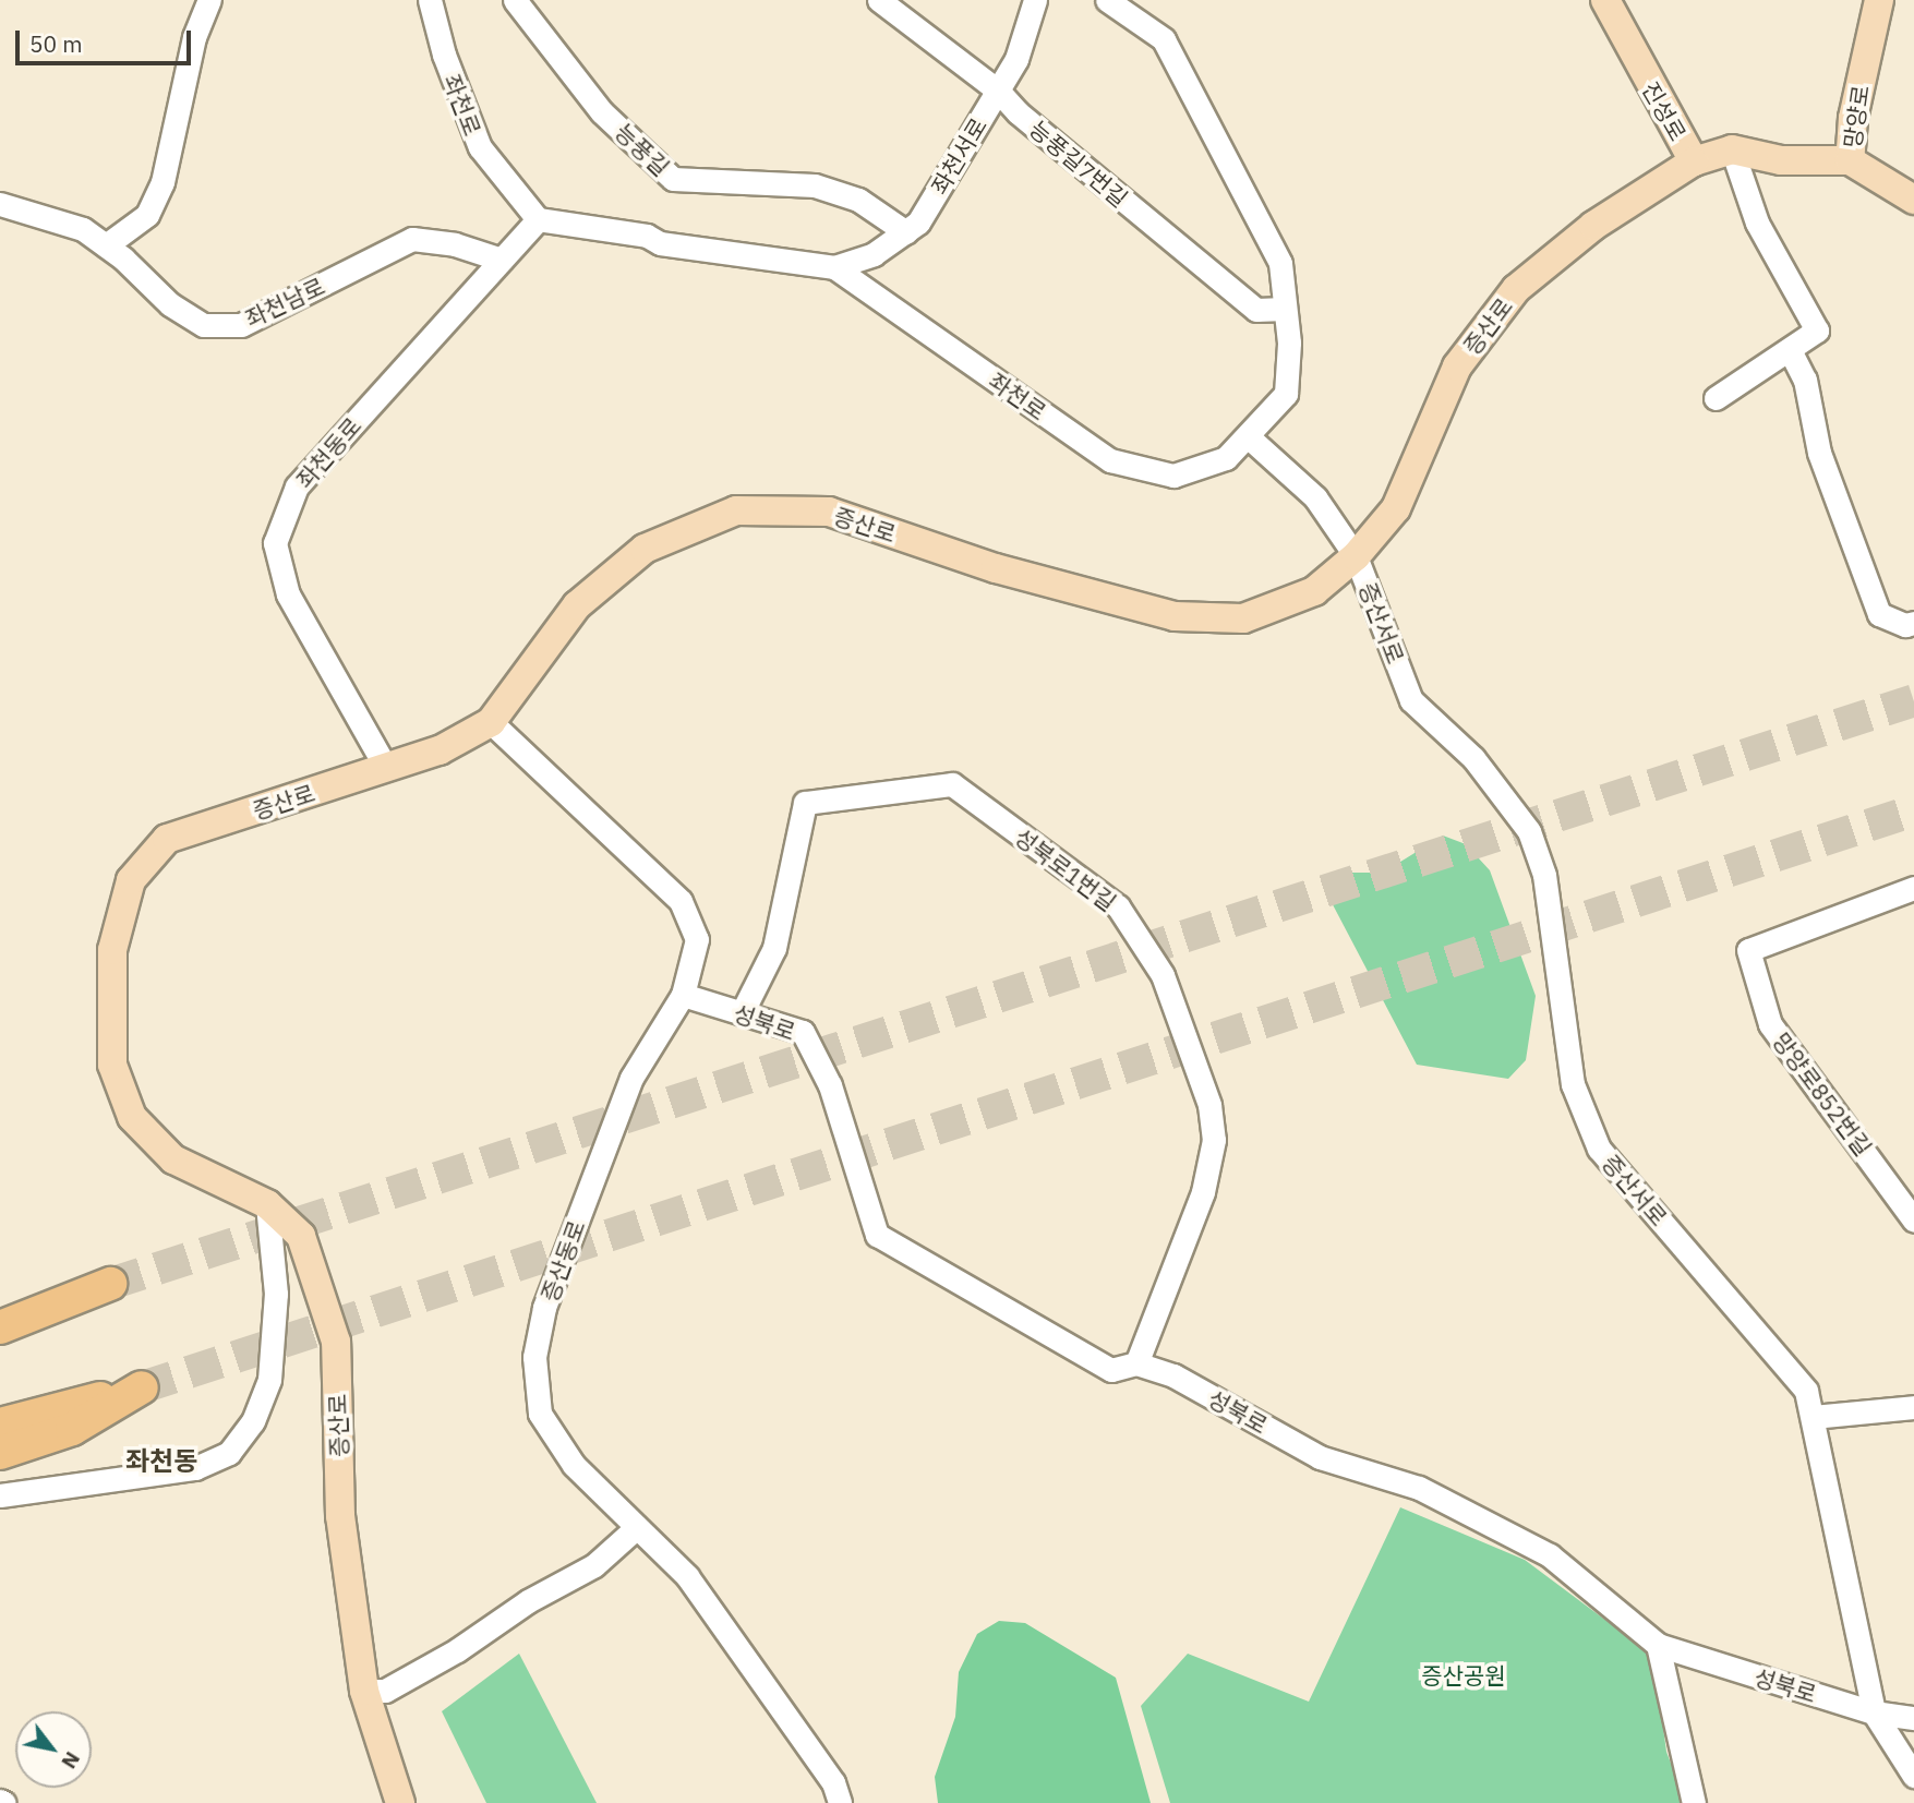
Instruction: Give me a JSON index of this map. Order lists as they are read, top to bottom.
{
  "streets": {
    "main road": ["진성로", "망양로", "증산로"],
    "street": [
      "좌천로",
      "능풍길",
      "좌천서로",
      "능풍길7번길",
      "좌천남로",
      "좌천동로",
      "증산서로",
      "성북로1번길",
      "성북로",
      "망양로852번길",
      "증산동로"
    ]
  },
  "crossings": [
    ["좌천로", "좌천서로"],
    ["좌천로", "능풍길7번길"],
    ["좌천로", "좌천동로"],
    ["진성로", "망양로"],
    ["진성로", "증산로"],
    ["능풍길", "좌천서로"],
    ["좌천서로", "능풍길7번길"],
    ["좌천남로", "좌천동로"],
    ["증산로", "좌천동로"],
    ["증산로", "증산서로"],
    ["증산로", "증산동로"],
    ["증산서로", "성북로"],
    ["성북로1번길", "성북로"],
    ["성북로", "증산동로"]
  ],
  "districts": ["좌천동"],
  "parks": ["증산공원"],
  "scale_bar": "50 m",
  "north": "bottom right"
}
